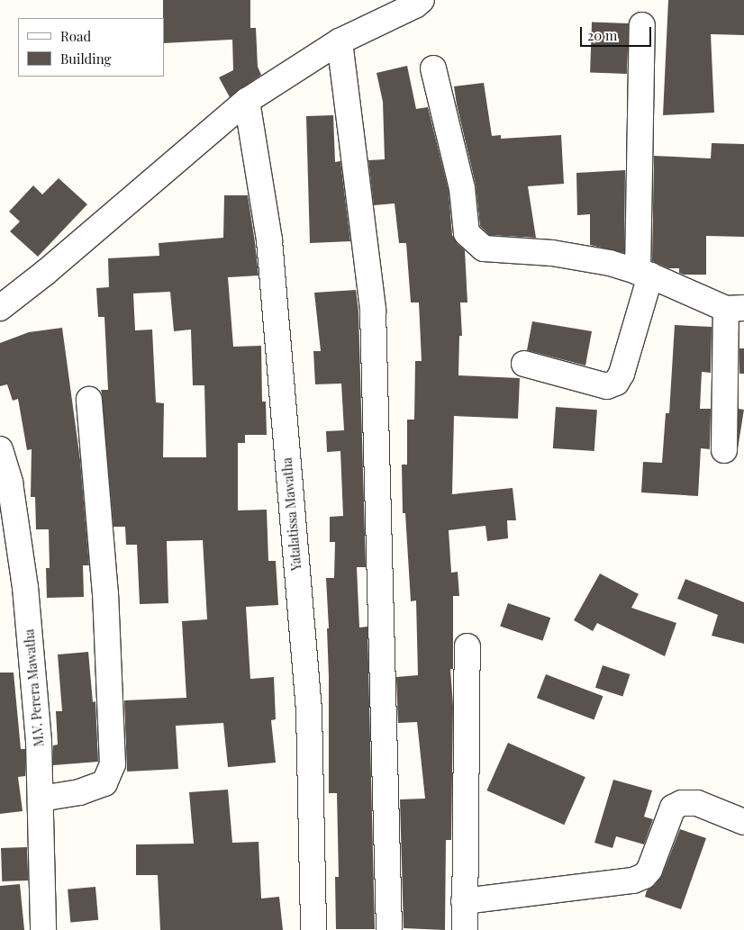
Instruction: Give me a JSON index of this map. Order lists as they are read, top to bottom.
{
  "streets": {
    "street": ["Yatalatissa Mawatha", "M.V. Perera Mawatha"]
  },
  "legend": ["Road", "Building"],
  "scale_bar": "20 m"
}
